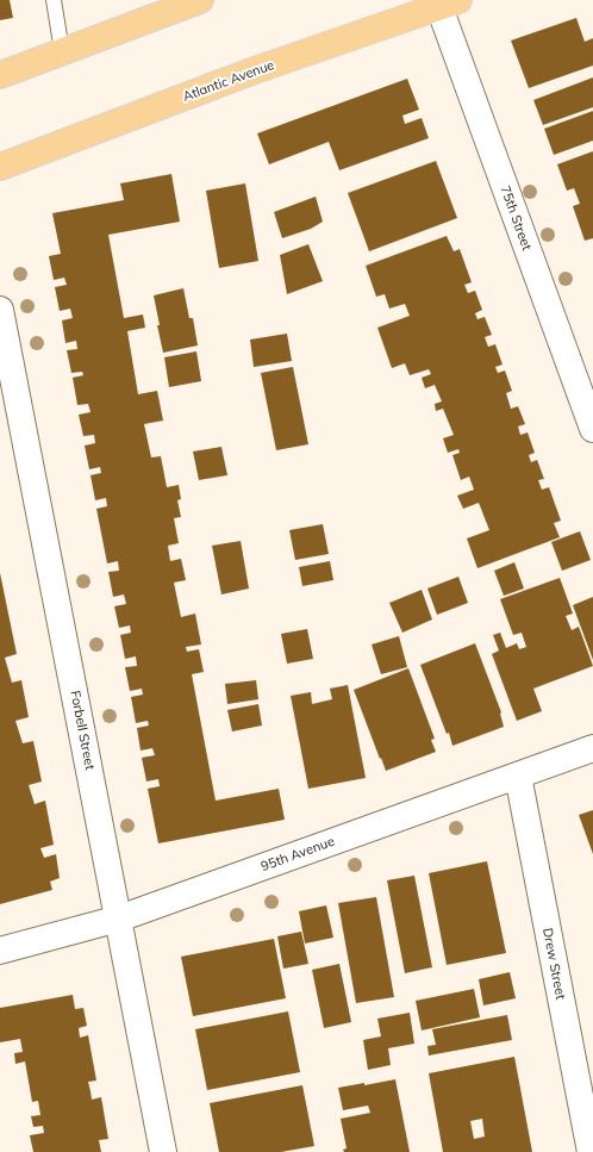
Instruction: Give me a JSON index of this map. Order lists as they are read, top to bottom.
{
  "streets": {
    "main road": ["Atlantic Avenue"],
    "street": [
      "75th Street",
      "Forbell Street",
      "95th Avenue",
      "Drew Street"
    ]
  },
  "crossings": [
    ["Atlantic Avenue", "75th Street"],
    ["Forbell Street", "95th Avenue"],
    ["95th Avenue", "Drew Street"]
  ]
}
